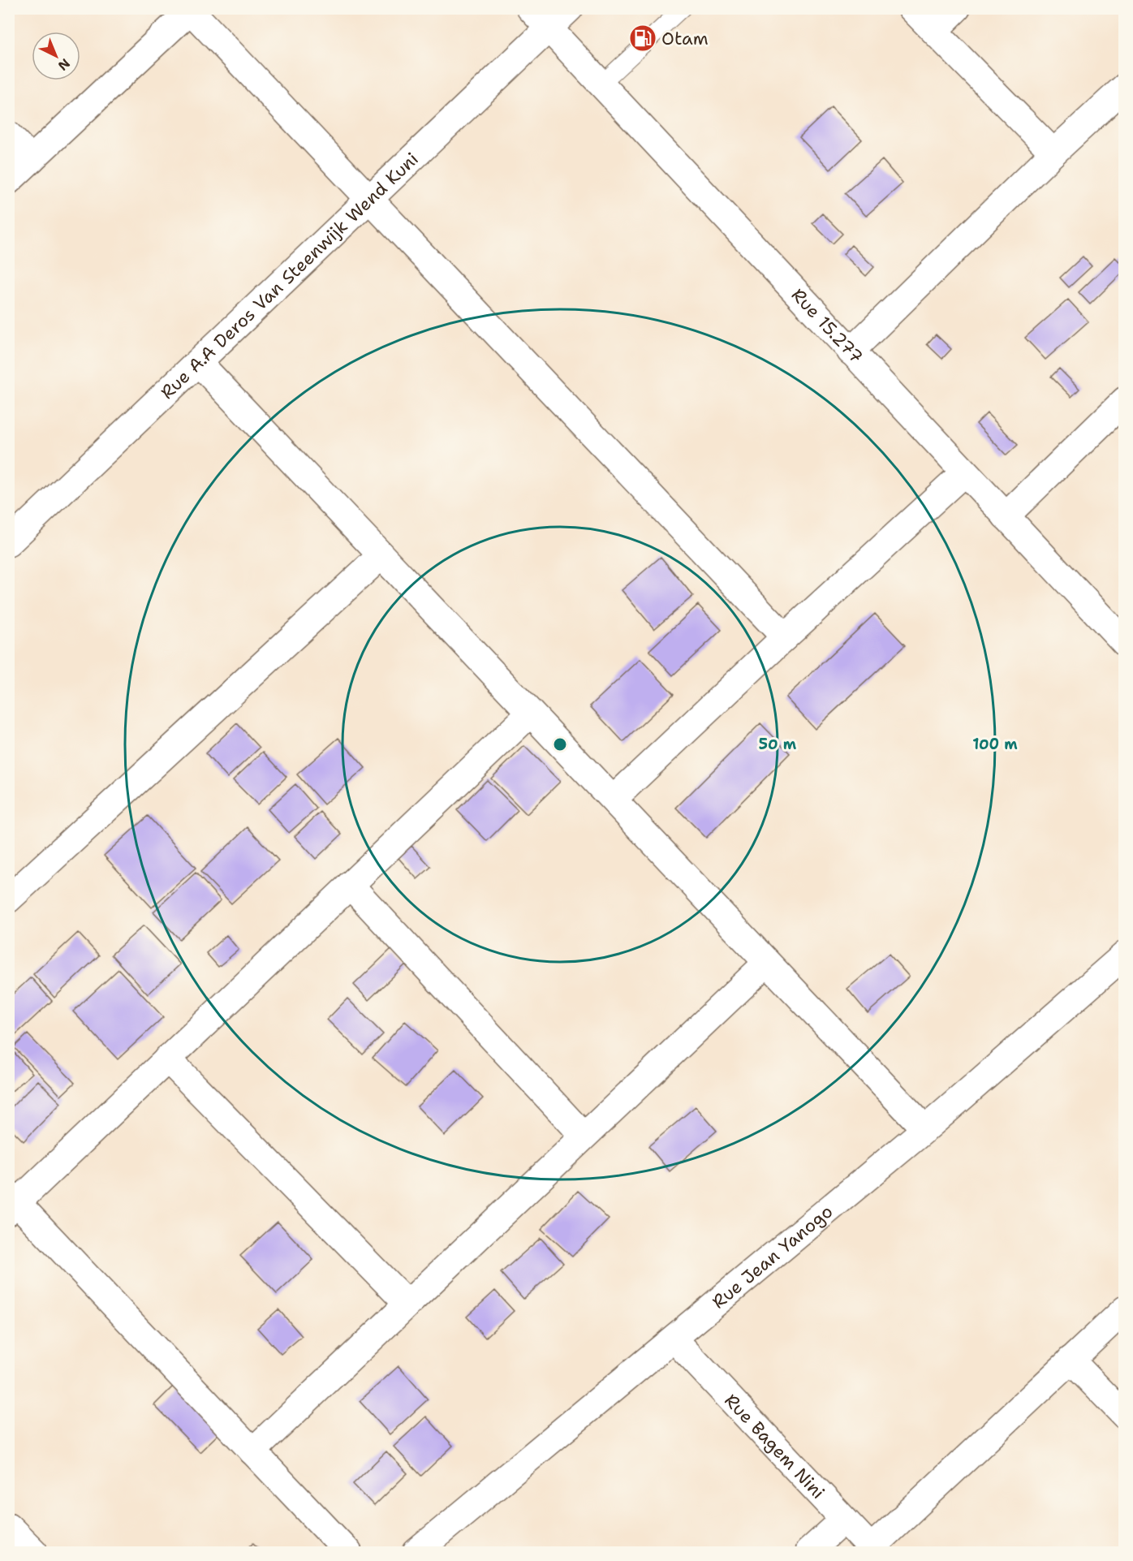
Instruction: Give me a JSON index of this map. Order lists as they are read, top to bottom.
{
  "streets": {
    "street": [
      "Rue A.A Deros Van Steenwijk Wend Kuni",
      "Rue 15.277",
      "Rue Jean Yanogo",
      "Rue Bagem Nini"
    ]
  },
  "crossings": [
    ["Rue A.A Deros Van Steenwijk Wend Kuni", "Rue 15.277"],
    ["Rue Jean Yanogo", "Rue Bagem Nini"]
  ],
  "places": {
    "fuel station": ["Otam"]
  },
  "north": "bottom right",
  "rings": ["50 m", "100 m"]
}
